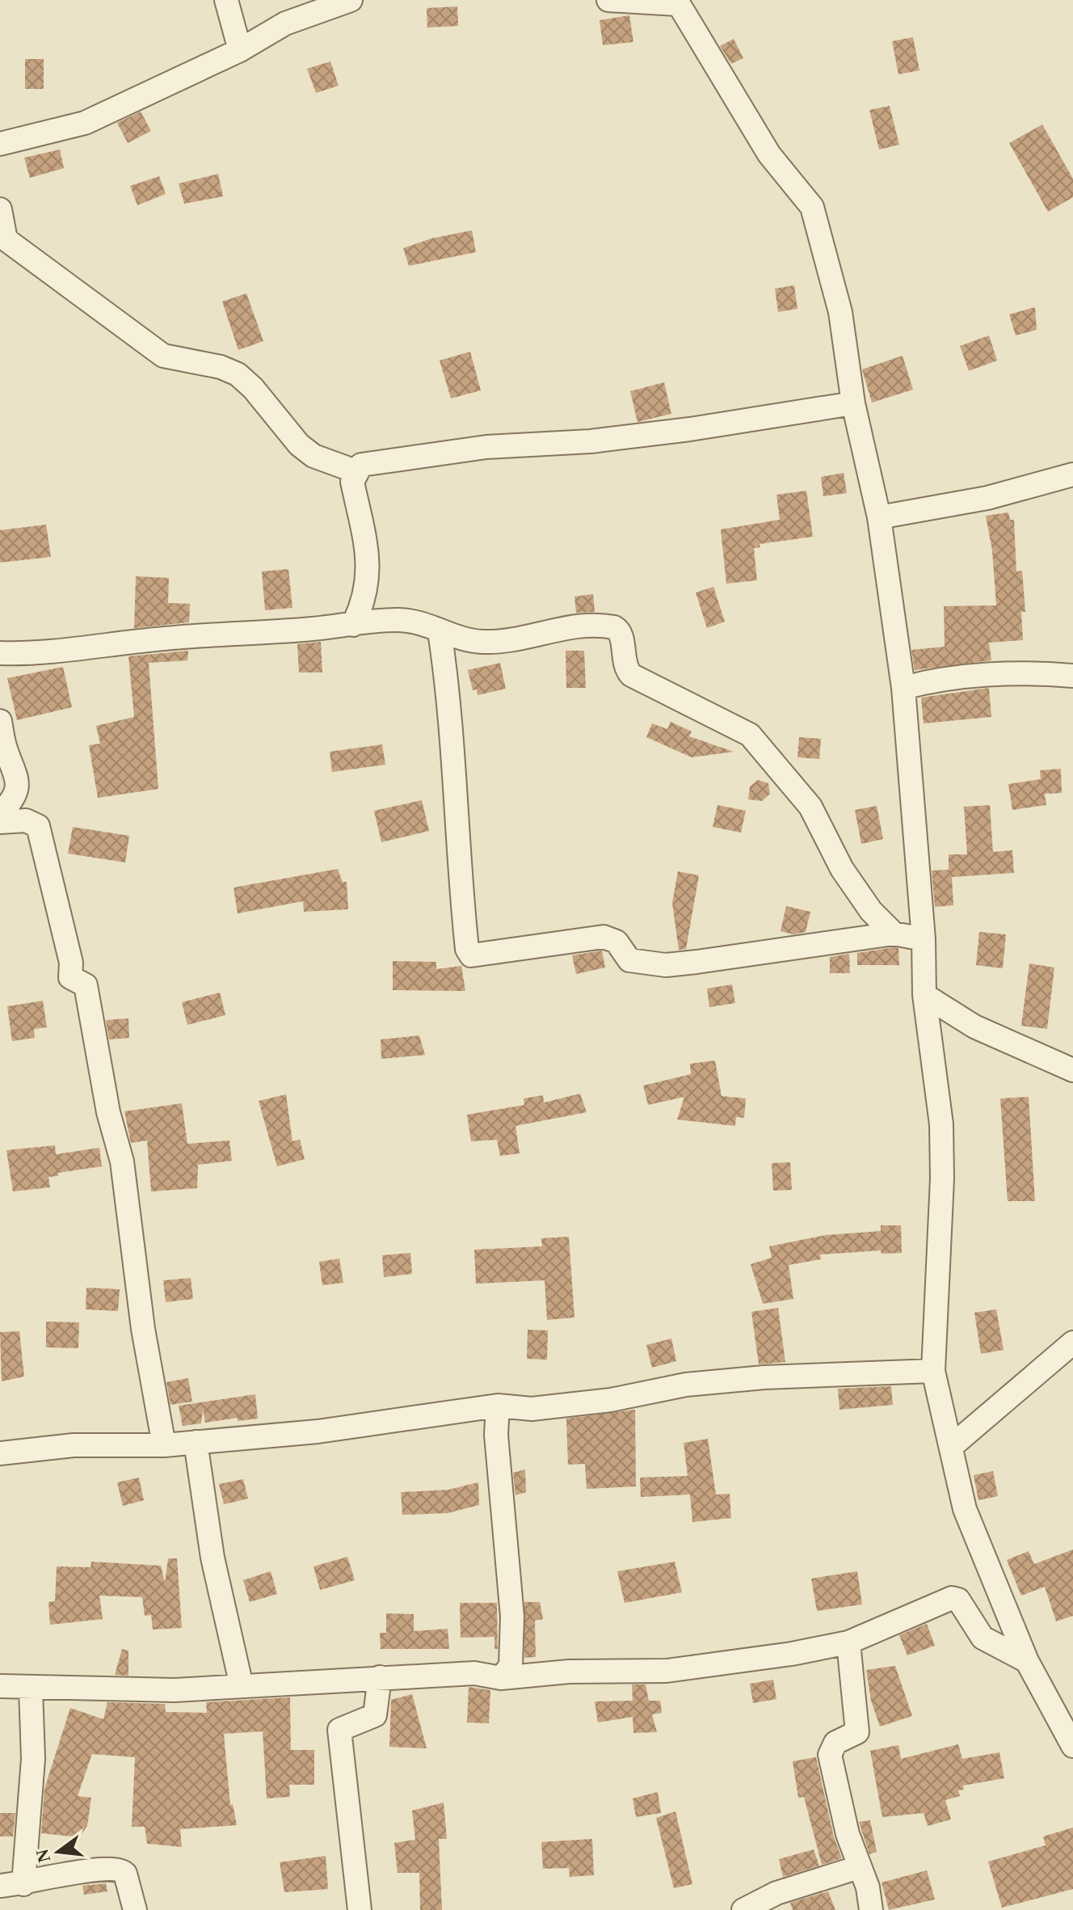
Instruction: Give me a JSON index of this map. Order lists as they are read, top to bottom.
{
  "north": "left"
}
